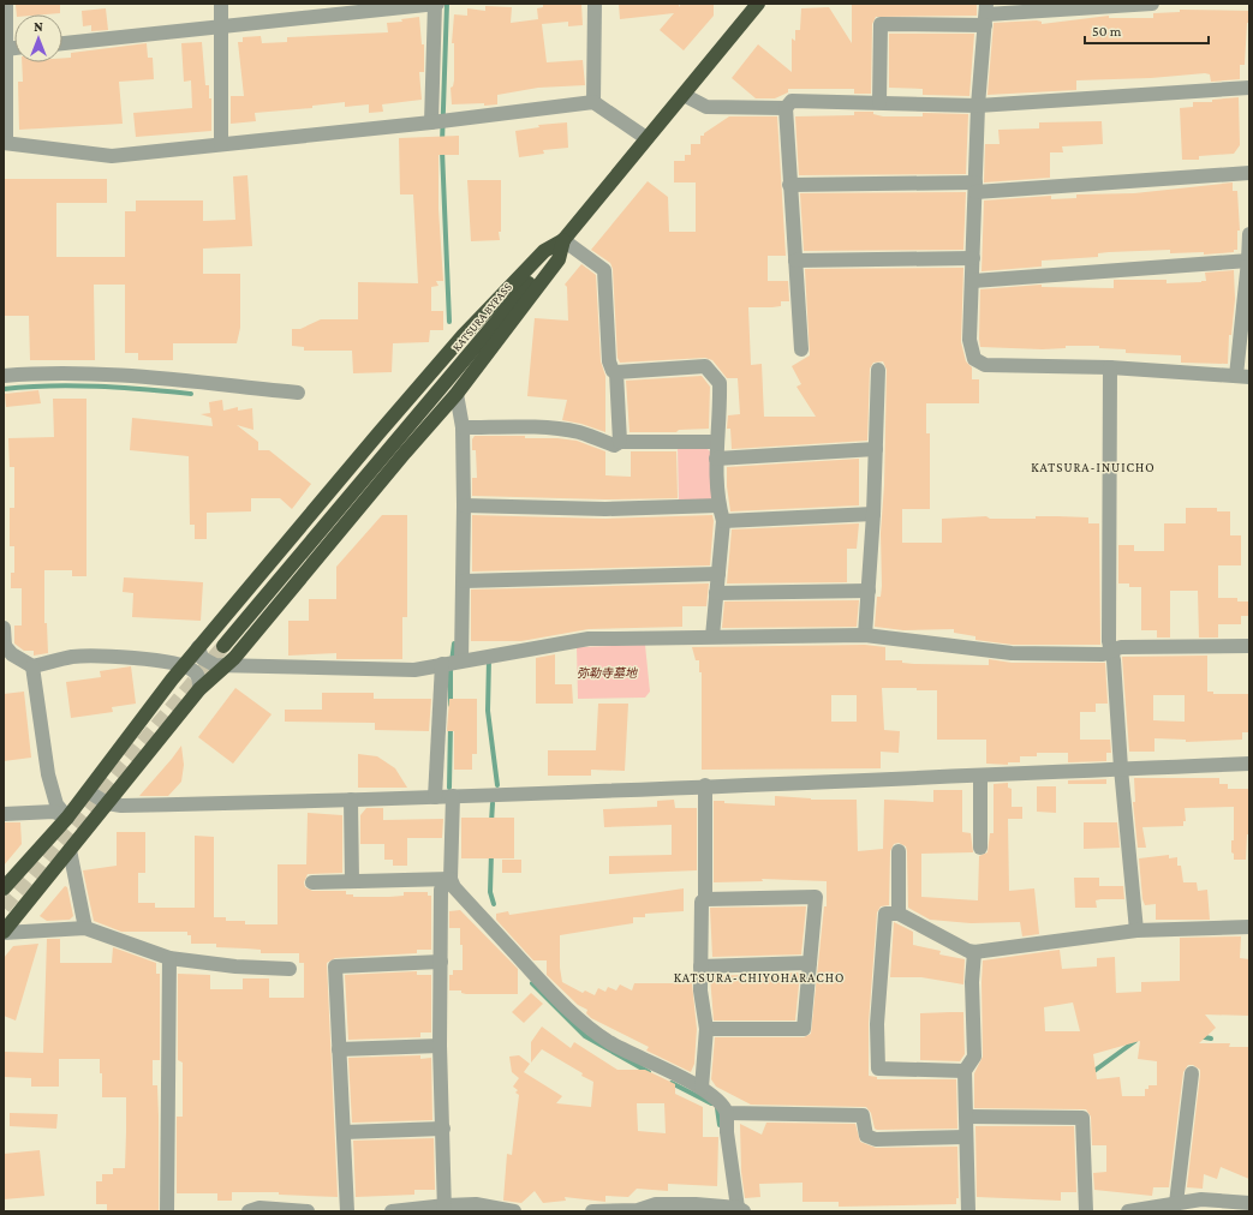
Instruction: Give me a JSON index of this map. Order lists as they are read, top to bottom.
{
  "streets": {
    "highway": ["KATSURA BYPASS"]
  },
  "districts": ["KATSURA-INUICHO", "KATSURA-CHIYOHARACHO"],
  "parks": ["弥勒寺墓地"],
  "scale_bar": "50 m",
  "north": "top"
}
